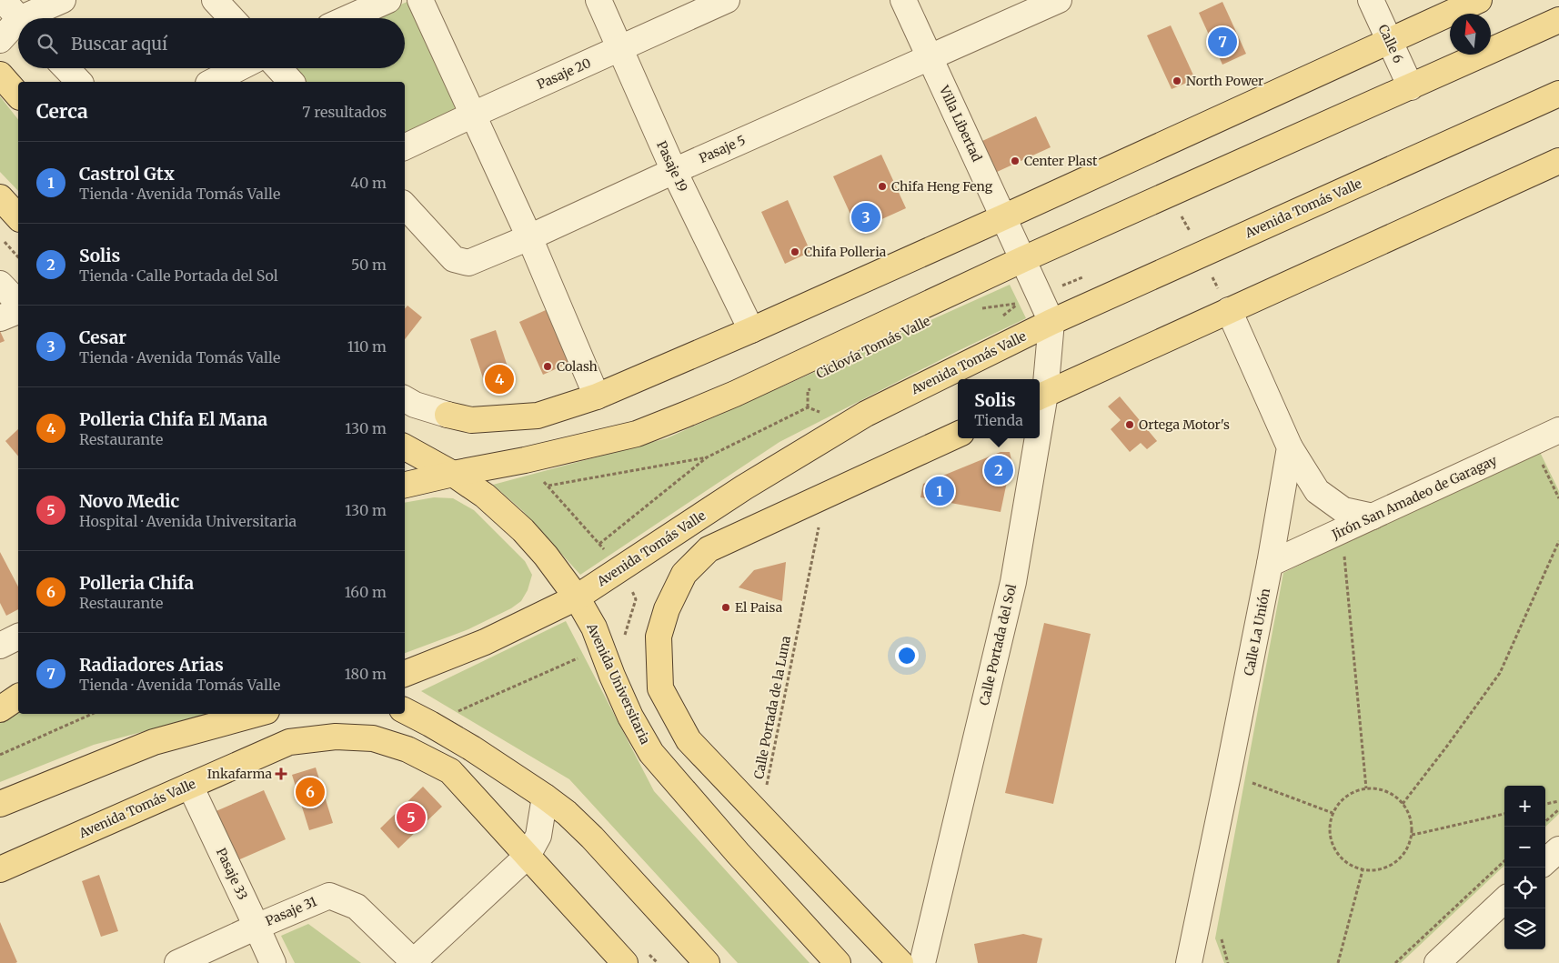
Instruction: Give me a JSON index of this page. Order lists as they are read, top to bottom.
{
  "streets": {
    "main road": ["Avenida Tomás Valle", "Avenida Universitaria"],
    "street": [
      "Calle 6",
      "Pasaje 20",
      "Villa Libertad",
      "Pasaje 5",
      "Pasaje 19",
      "Jirón San Amadeo de Garagay",
      "Calle La Unión",
      "Calle Portada del Sol",
      "Pasaje 33",
      "Pasaje 31"
    ],
    "path": ["Ciclovía Tomás Valle", "Calle Portada de la Luna"]
  },
  "crossings": [
    ["Pasaje 20", "Pasaje 19"],
    ["Villa Libertad", "Pasaje 5"],
    ["Villa Libertad", "Avenida Tomás Valle"],
    ["Villa Libertad", "Calle Portada del Sol"],
    ["Pasaje 5", "Pasaje 19"],
    ["Avenida Tomás Valle", "Calle Portada del Sol"],
    ["Avenida Tomás Valle", "Avenida Universitaria"],
    ["Avenida Tomás Valle", "Pasaje 33"],
    ["Jirón San Amadeo de Garagay", "Calle La Unión"],
    ["Pasaje 33", "Pasaje 31"]
  ],
  "places": {
    "other": [
      "North Power",
      "Center Plast",
      "Chifa Heng Feng",
      "Chifa Polleria",
      "Colash",
      "Ortega Motor's",
      "El Paisa"
    ],
    "health": ["Inkafarma"]
  },
  "north": "top",
  "page": {
    "search": "Buscar aquí",
    "pins": [
      "7",
      "3",
      "4",
      "2",
      "1",
      "6",
      "5"
    ],
    "heading": ["Cerca", "7 resultados"],
    "list": [
      {
        "mark": "1",
        "name": "Castrol Gtx",
        "note": "Tienda · Avenida Tomás Valle",
        "value": "40 m"
      },
      {
        "mark": "2",
        "name": "Solis",
        "note": "Tienda · Calle Portada del Sol",
        "value": "50 m"
      },
      {
        "mark": "3",
        "name": "Cesar",
        "note": "Tienda · Avenida Tomás Valle",
        "value": "110 m"
      },
      {
        "mark": "4",
        "name": "Polleria Chifa El Mana",
        "note": "Restaurante",
        "value": "130 m"
      },
      {
        "mark": "5",
        "name": "Novo Medic",
        "note": "Hospital · Avenida Universitaria",
        "value": "130 m"
      },
      {
        "mark": "6",
        "name": "Polleria Chifa",
        "note": "Restaurante",
        "value": "160 m"
      },
      {
        "mark": "7",
        "name": "Radiadores Arias",
        "note": "Tienda · Avenida Tomás Valle",
        "value": "180 m"
      }
    ],
    "popup": ["Solis", "Tienda"],
    "map_buttons": ["+", "−"]
  }
}
